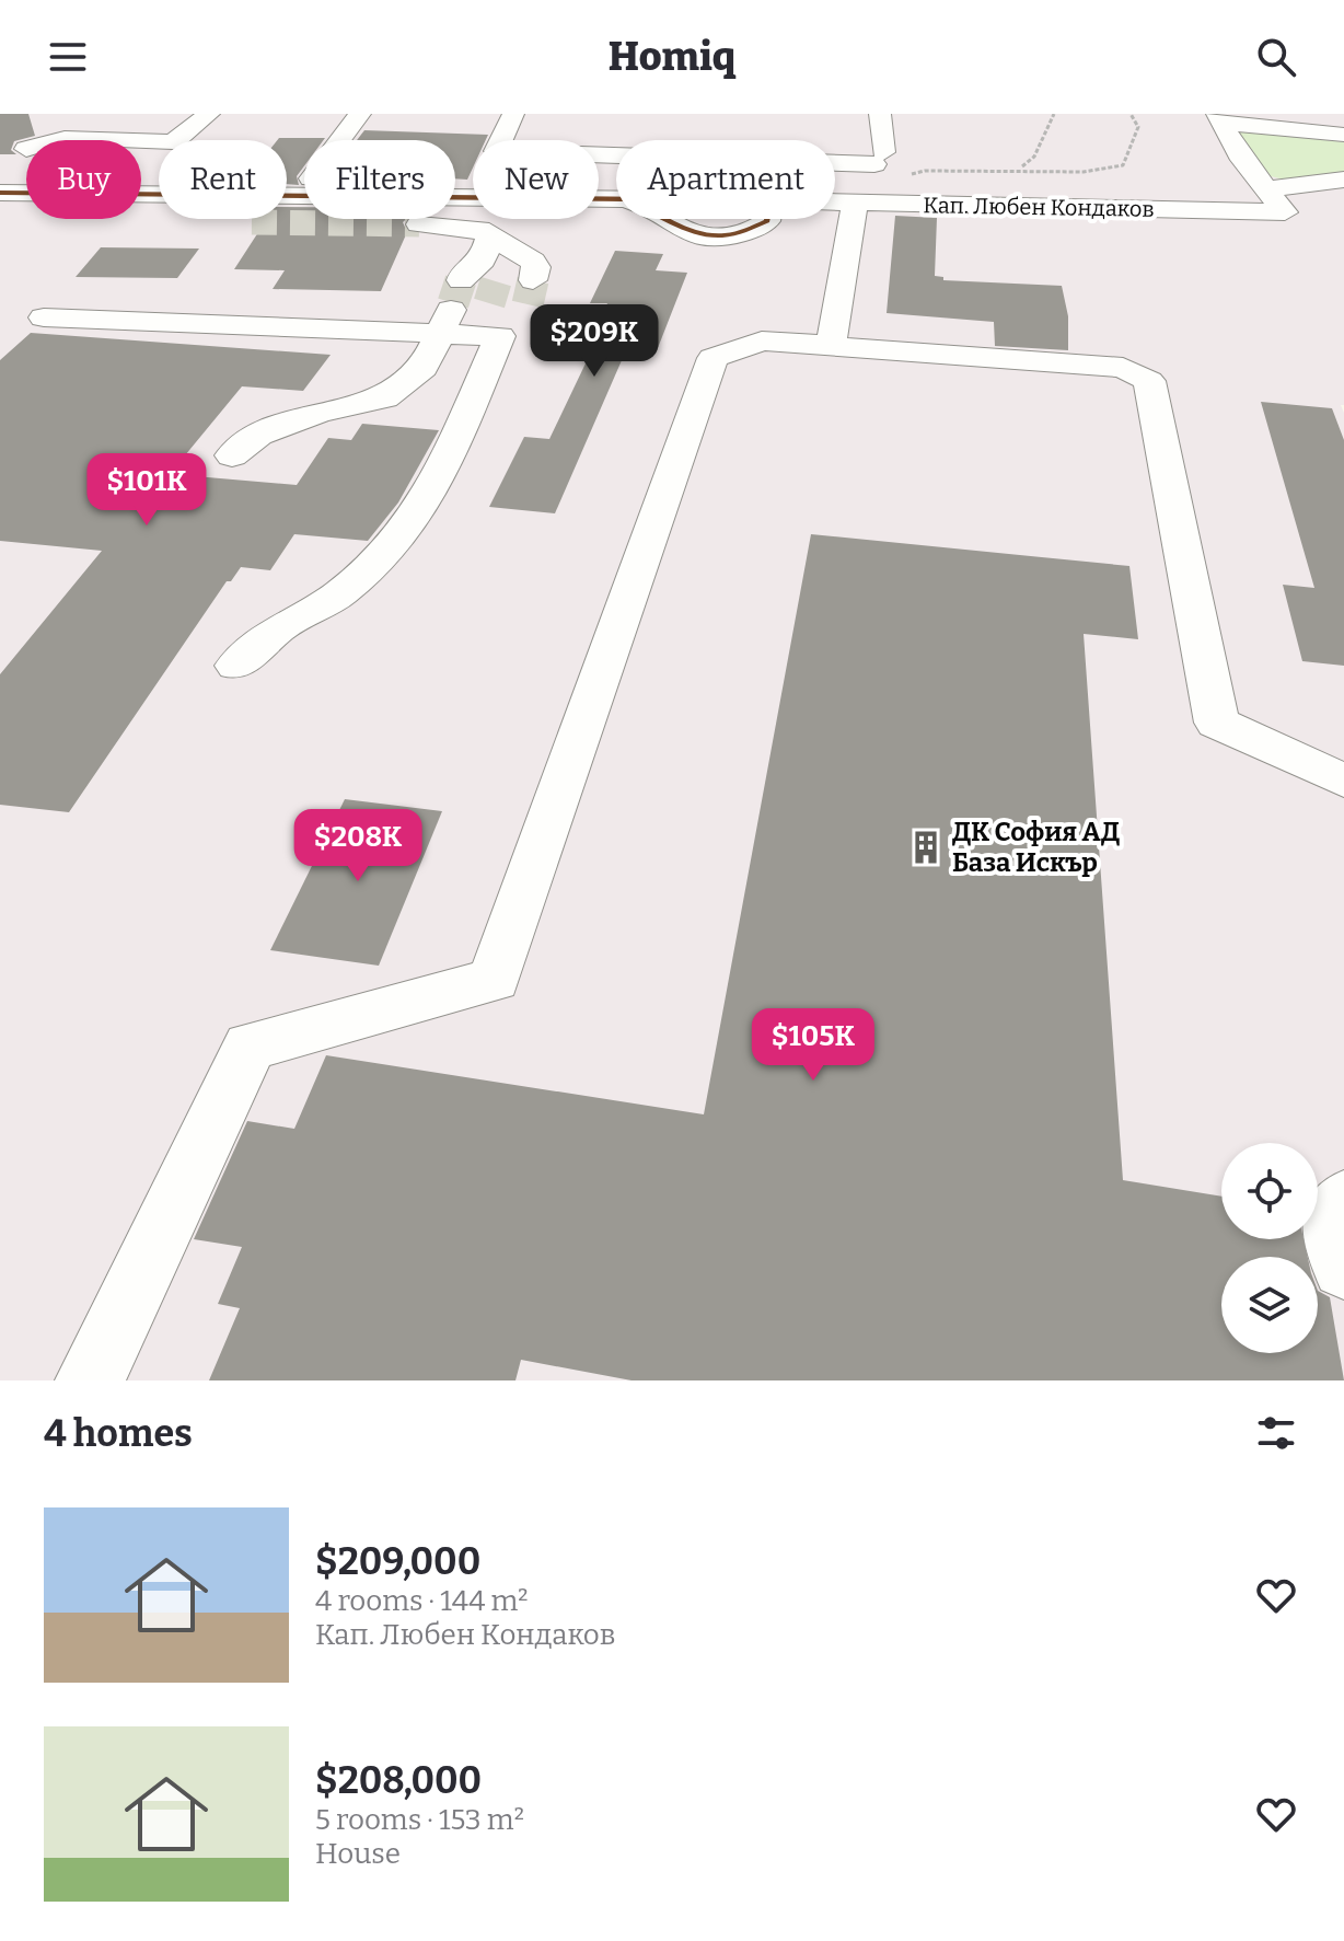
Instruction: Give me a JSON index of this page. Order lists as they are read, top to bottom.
{
  "streets": {
    "street": ["Кап. Любен Кондаков"]
  },
  "places": {
    "building": ["ДК София АД База Искър"]
  },
  "page": {
    "header": "Homiq",
    "chip": [
      "Buy",
      "Rent",
      "Filters",
      "New",
      "Apartment"
    ],
    "price": [
      "$209K",
      "$101K",
      "$208K",
      "$105K"
    ],
    "heading": "4 homes",
    "list": [
      {
        "name": "$209,000",
        "note": "4 rooms · 144 m² · Кап. Любен Кондаков"
      },
      {
        "name": "$208,000",
        "note": "5 rooms · 153 m² · House"
      }
    ]
  }
}
